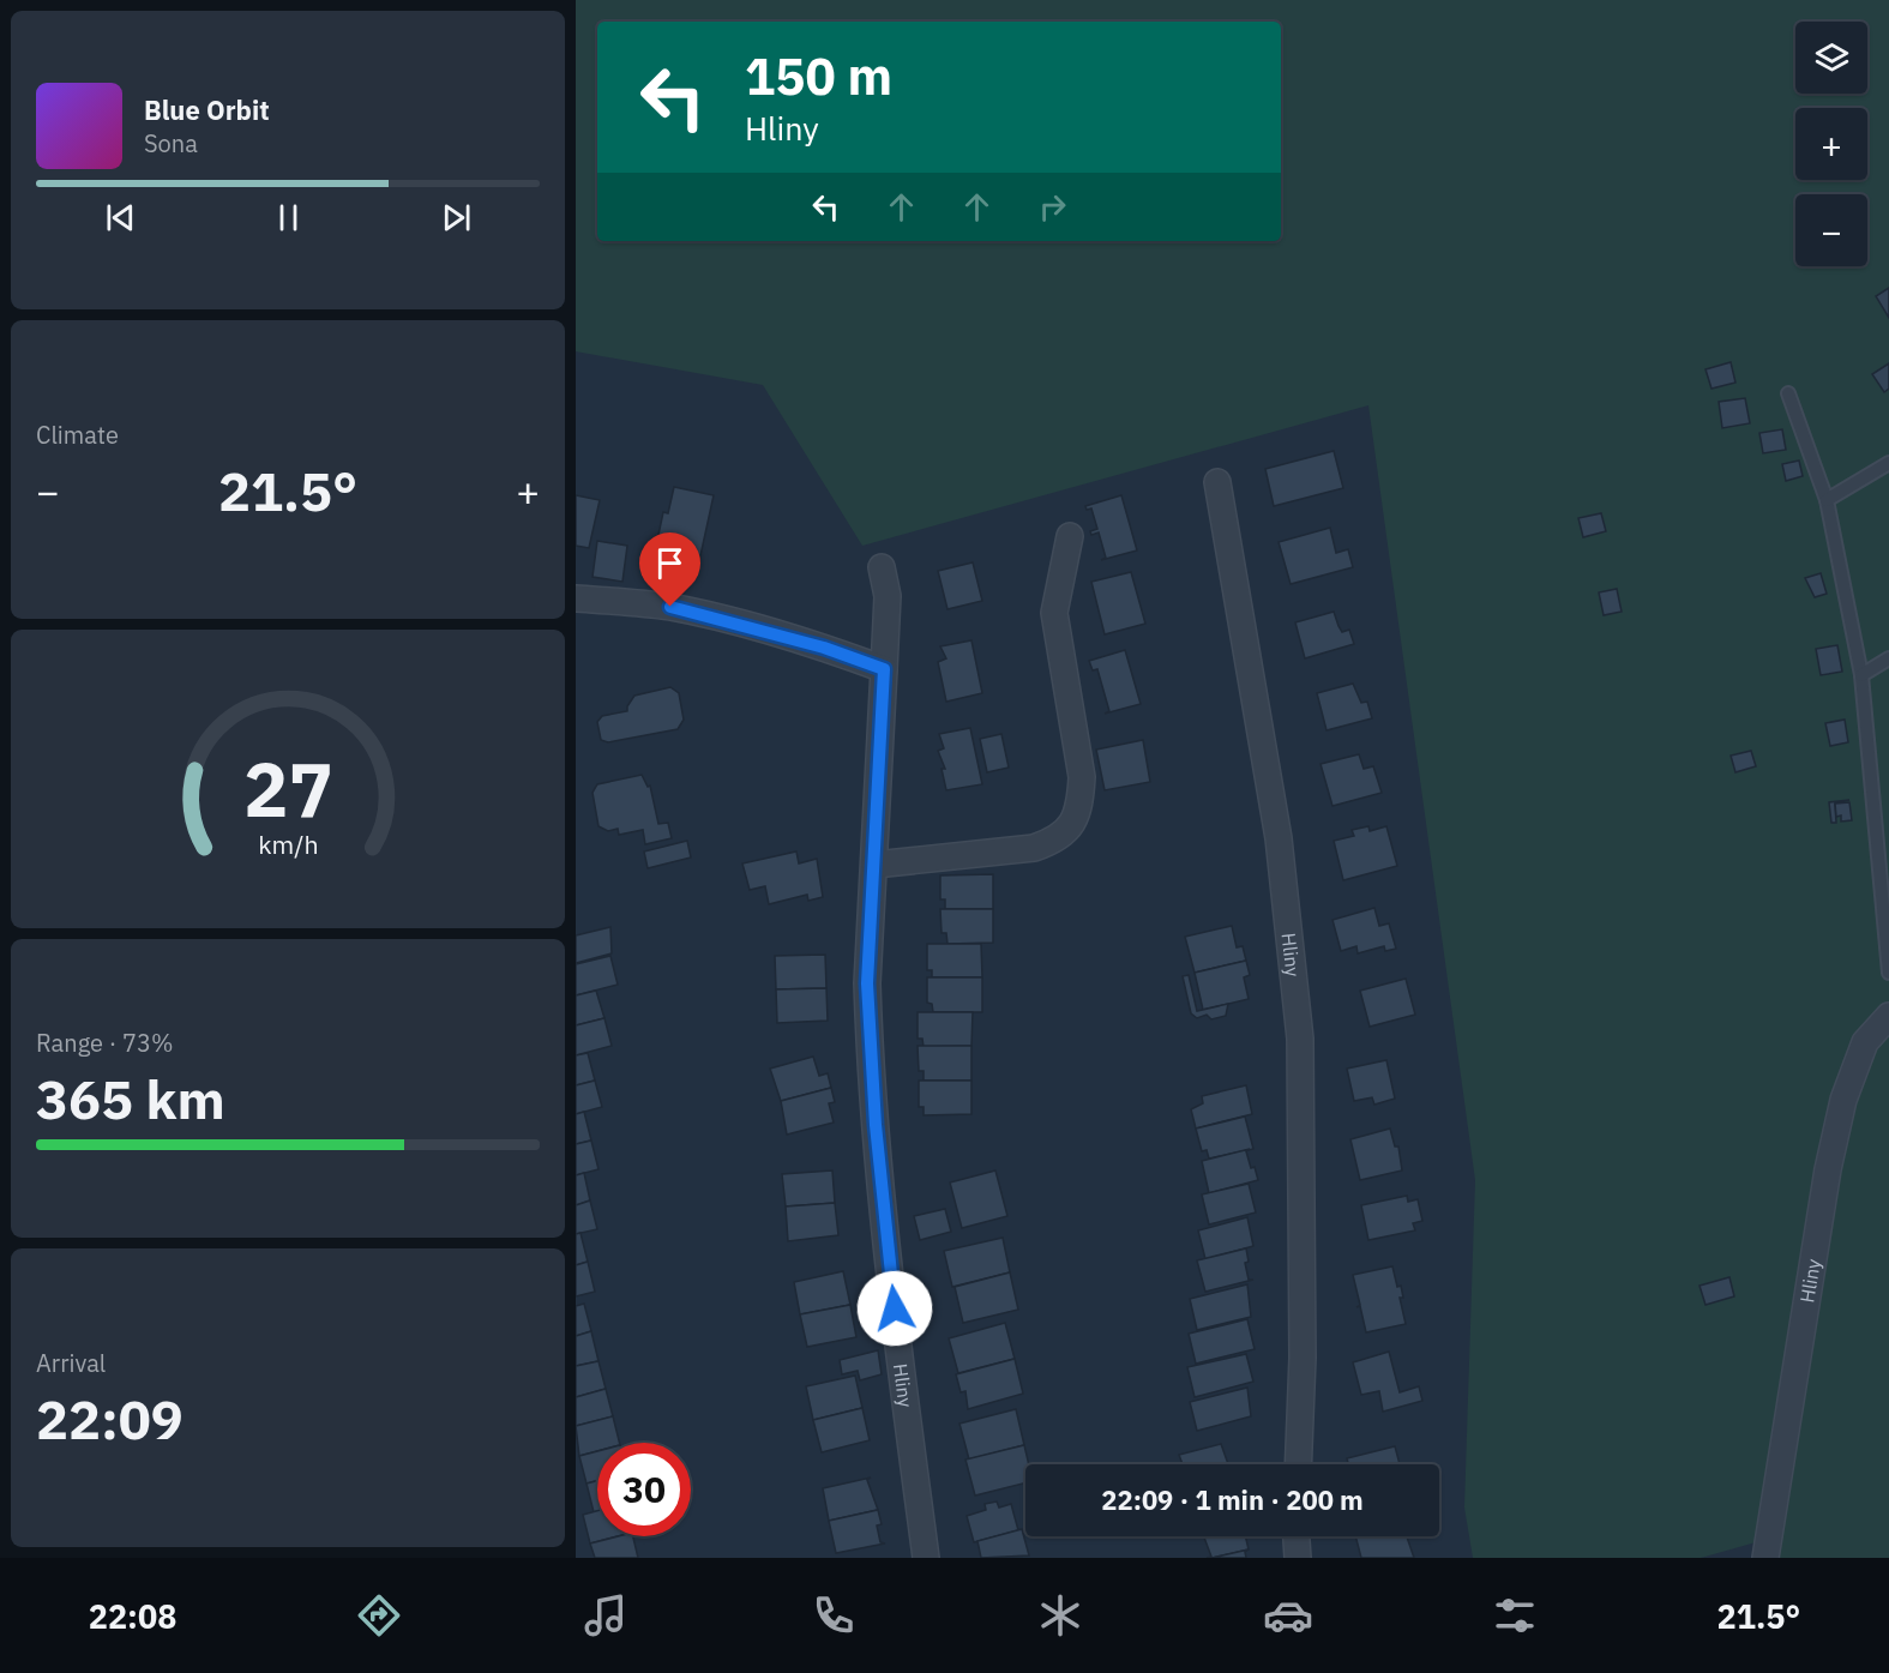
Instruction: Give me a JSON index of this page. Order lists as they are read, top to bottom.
{
  "streets": {
    "street": ["Hliny"]
  },
  "page": {
    "map_buttons": ["+", "−"],
    "turn": ["150 m", "Hliny"],
    "song": ["Blue Orbit", "Sona"],
    "tile": [
      "Climate",
      ["Range · 73%", "365 km"],
      ["Arrival", "22:09"]
    ],
    "heat": ["−", "21.5°", "+"],
    "limit": "30",
    "trip": "22:09 · 1 min · 200 m",
    "tabs": ["22:08", "21.5°"],
    "gauge": ["27", "km/h"]
  }
}
